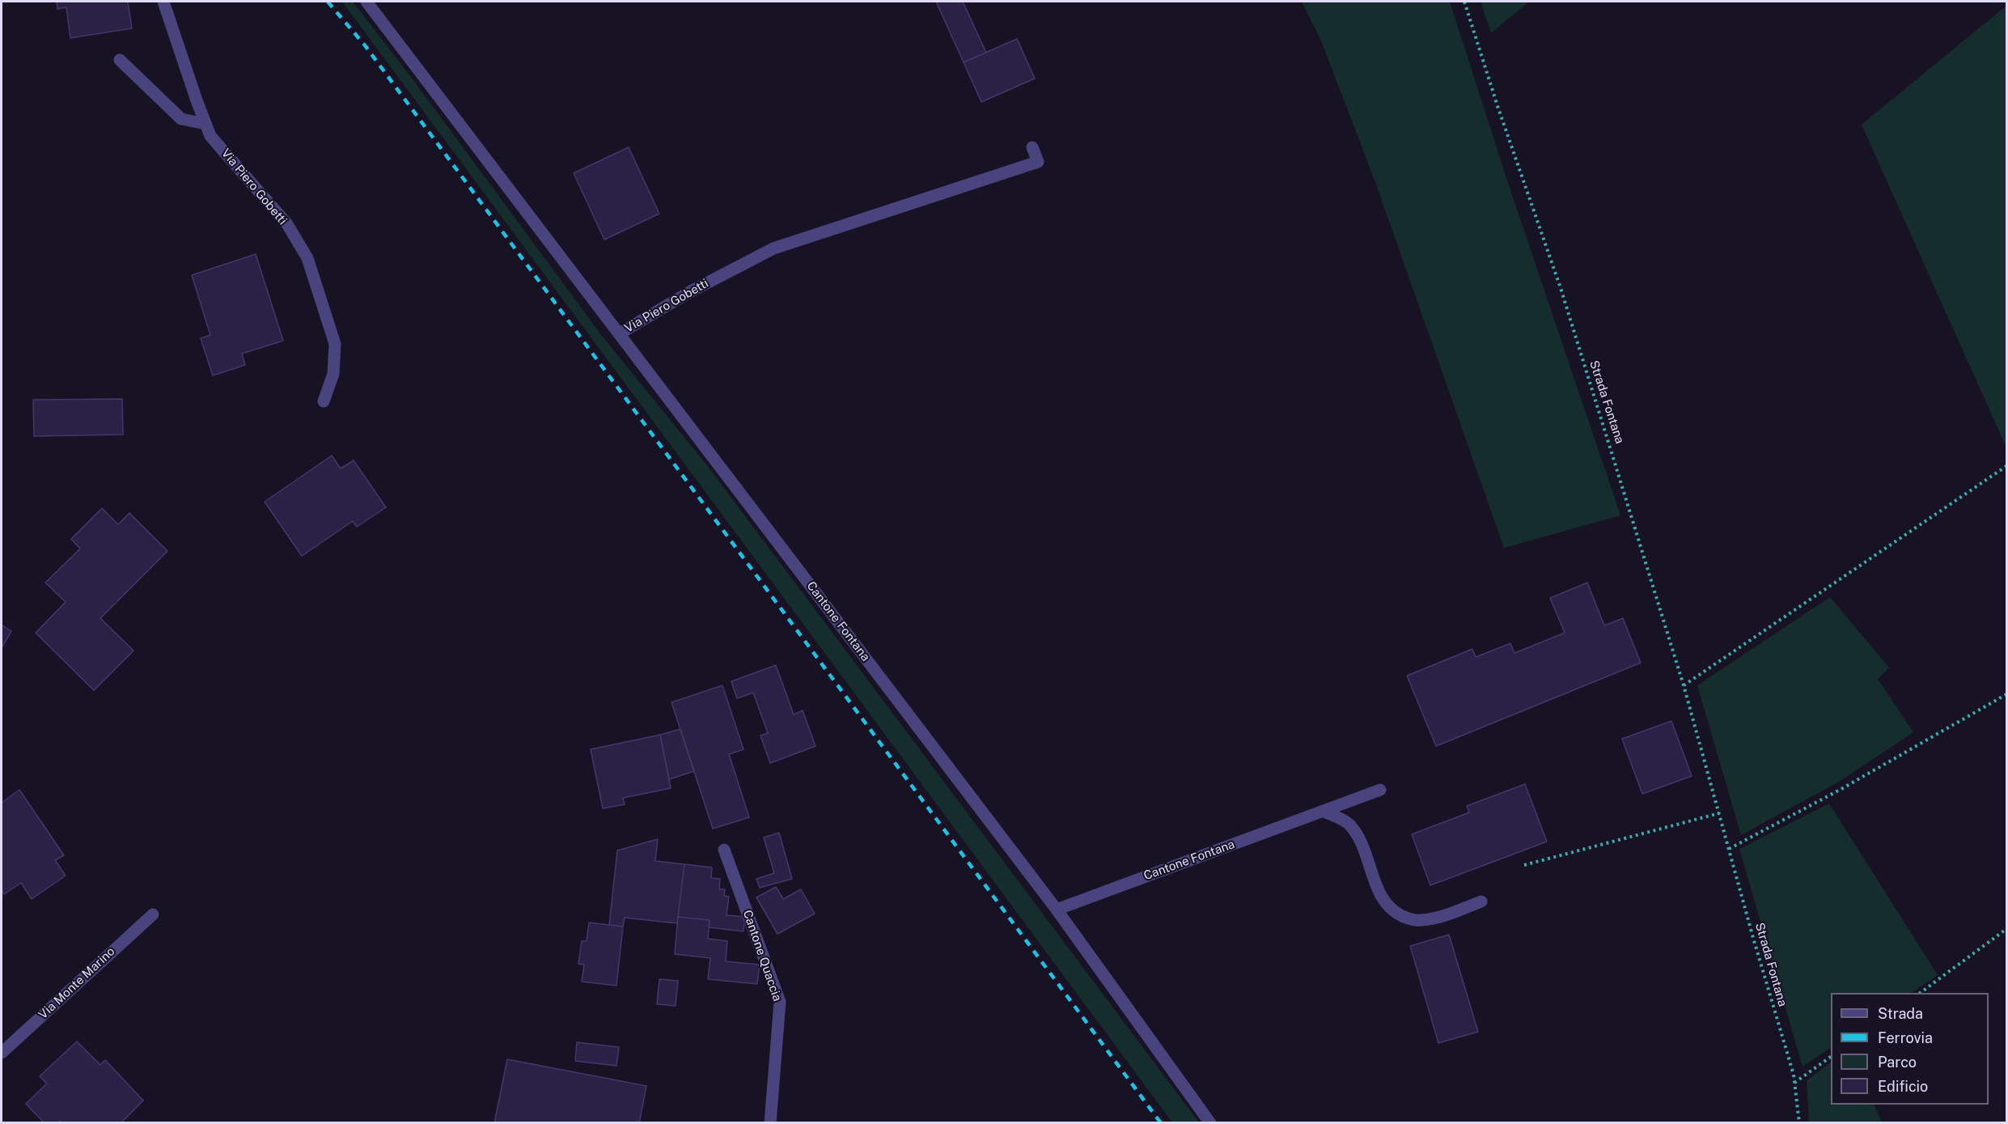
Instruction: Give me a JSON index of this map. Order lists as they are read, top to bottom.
{
  "streets": {
    "street": [
      "Via Piero Gobetti",
      "Cantone Fontana",
      "Cantone Quaccia",
      "Via Monte Marino"
    ],
    "path": ["Strada Fontana"]
  },
  "crossings": [
    ["Via Piero Gobetti", "Cantone Fontana"]
  ],
  "legend": [
    "Strada",
    "Ferrovia",
    "Parco",
    "Edificio"
  ]
}
